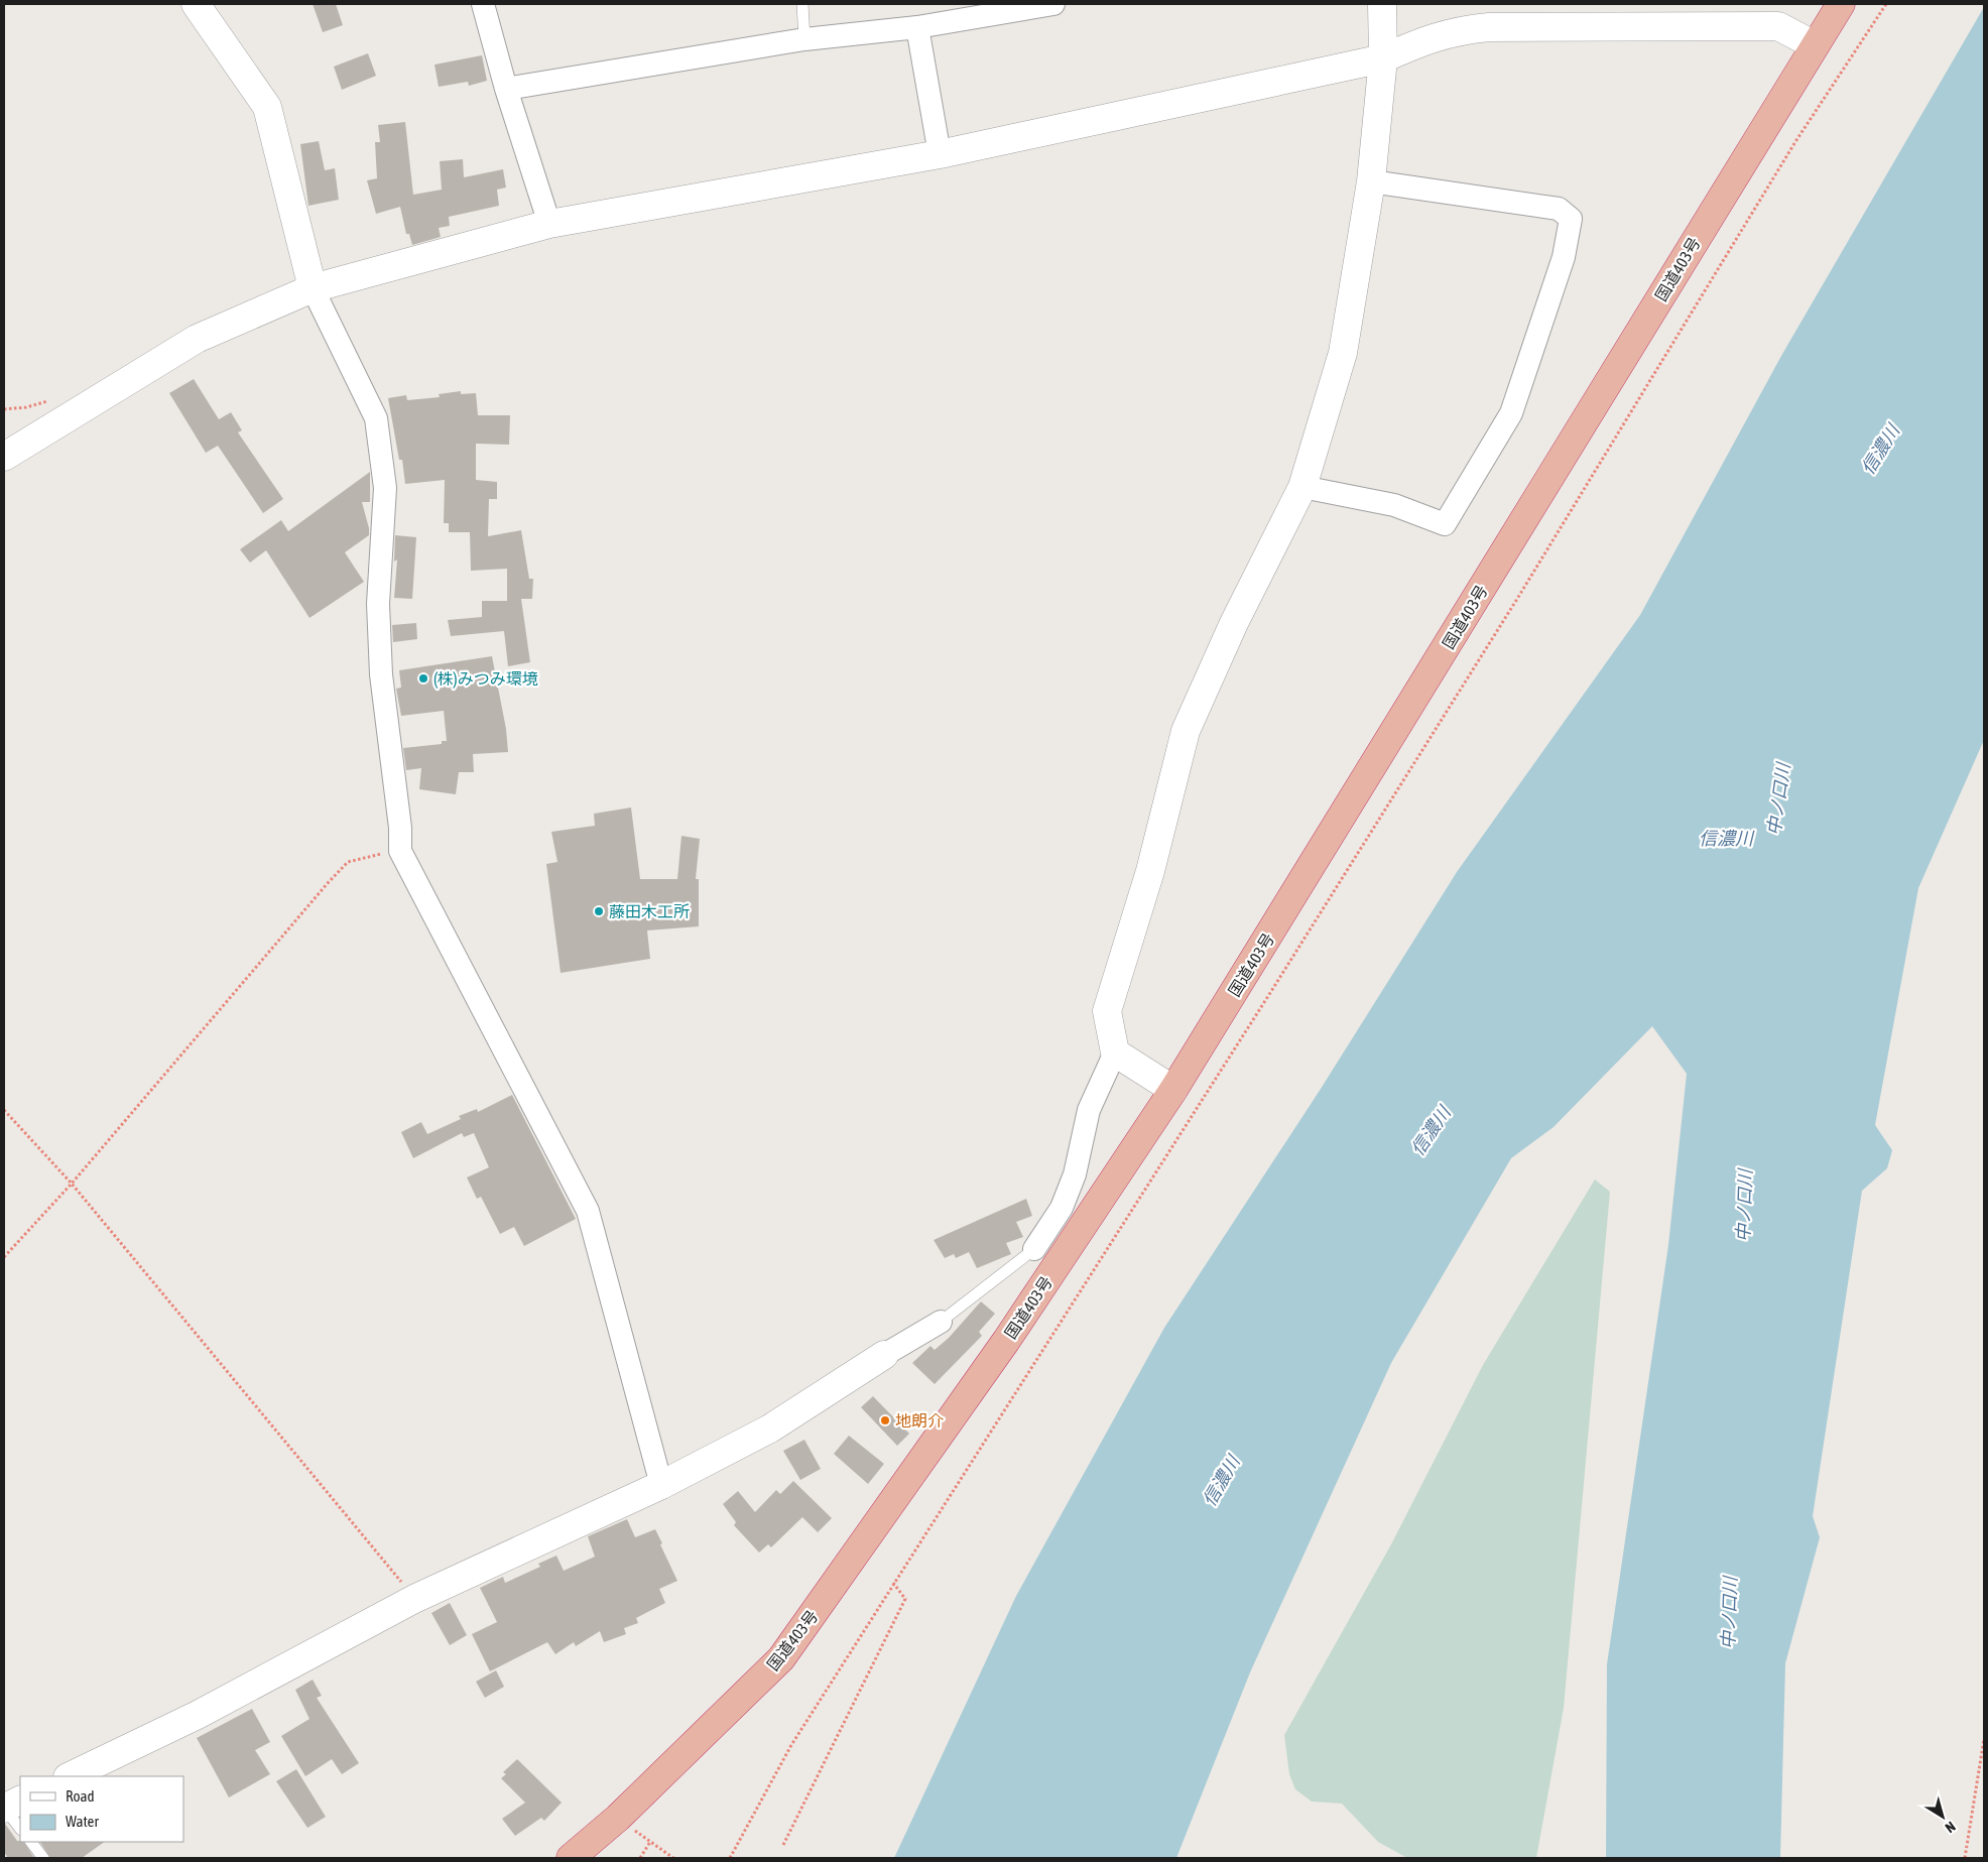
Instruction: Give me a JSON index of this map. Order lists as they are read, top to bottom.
{
  "streets": {
    "highway": ["国道403号"]
  },
  "water": ["信濃川", "中ノ口川"],
  "places": ["(株)みつみ環境", "藤田木工所", "地朗介"],
  "legend": ["Road", "Water"],
  "north": "bottom right"
}
